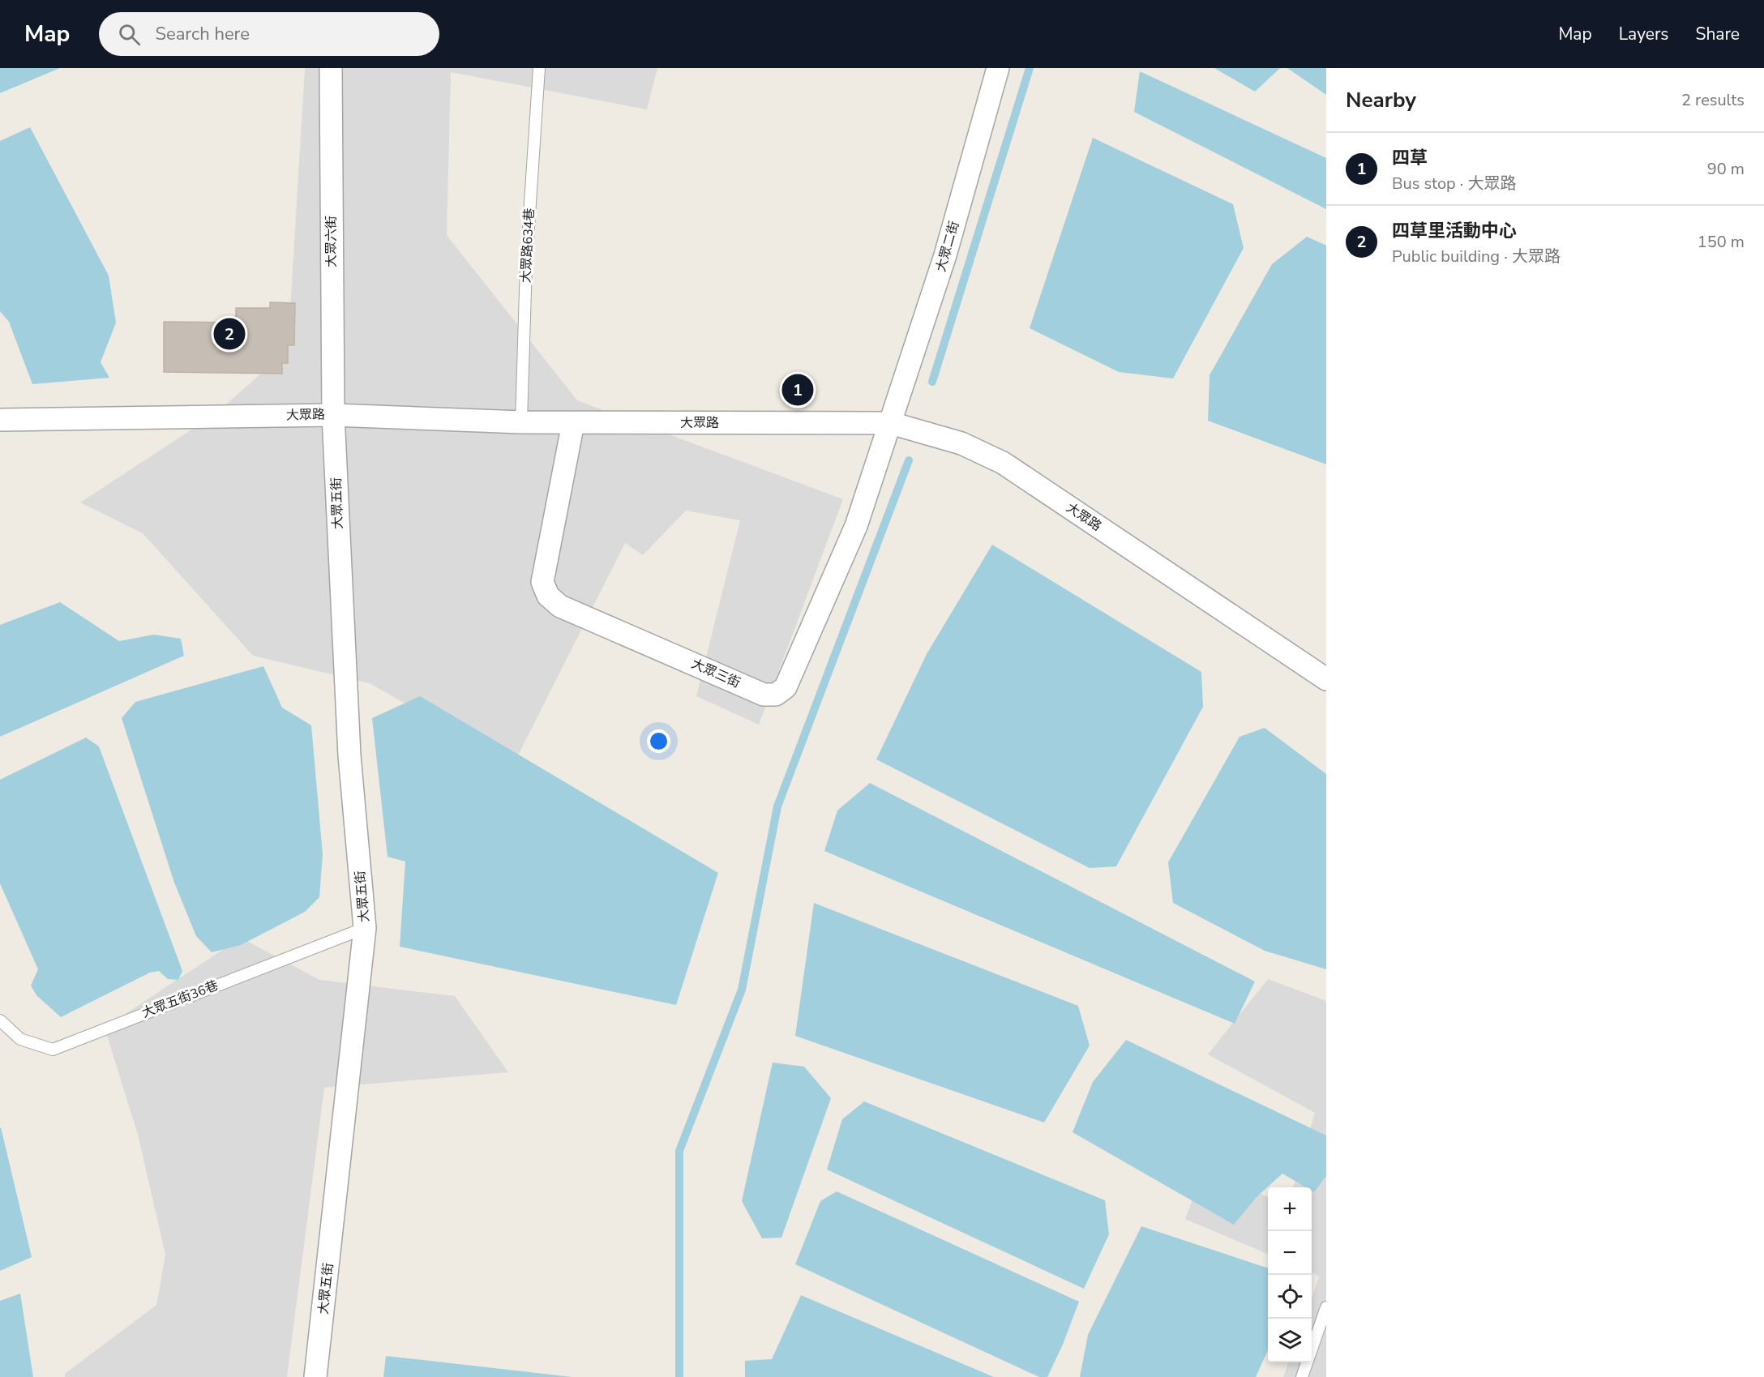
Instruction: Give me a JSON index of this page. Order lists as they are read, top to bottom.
{
  "streets": {
    "street": [
      "大眾六街",
      "大眾二街",
      "大眾路",
      "大眾五街",
      "大眾三街"
    ],
    "lane": ["大眾路634巷", "大眾五街36巷"]
  },
  "crossings": [
    ["大眾六街", "大眾路"],
    ["大眾六街", "大眾五街"],
    ["大眾路634巷", "大眾路"],
    ["大眾二街", "大眾路"],
    ["大眾二街", "大眾三街"],
    ["大眾路", "大眾五街"],
    ["大眾路", "大眾三街"],
    ["大眾五街", "大眾五街36巷"]
  ],
  "page": {
    "header": "Map",
    "search": "Search here",
    "nav": ["Map", "Layers", "Share"],
    "heading": ["Nearby", "2 results"],
    "list": [
      {
        "mark": "1",
        "name": "四草",
        "note": "Bus stop · 大眾路",
        "value": "90 m"
      },
      {
        "mark": "2",
        "name": "四草里活動中心",
        "note": "Public building · 大眾路",
        "value": "150 m"
      }
    ],
    "pins": ["2", "1"],
    "map_buttons": ["+", "−"]
  }
}
